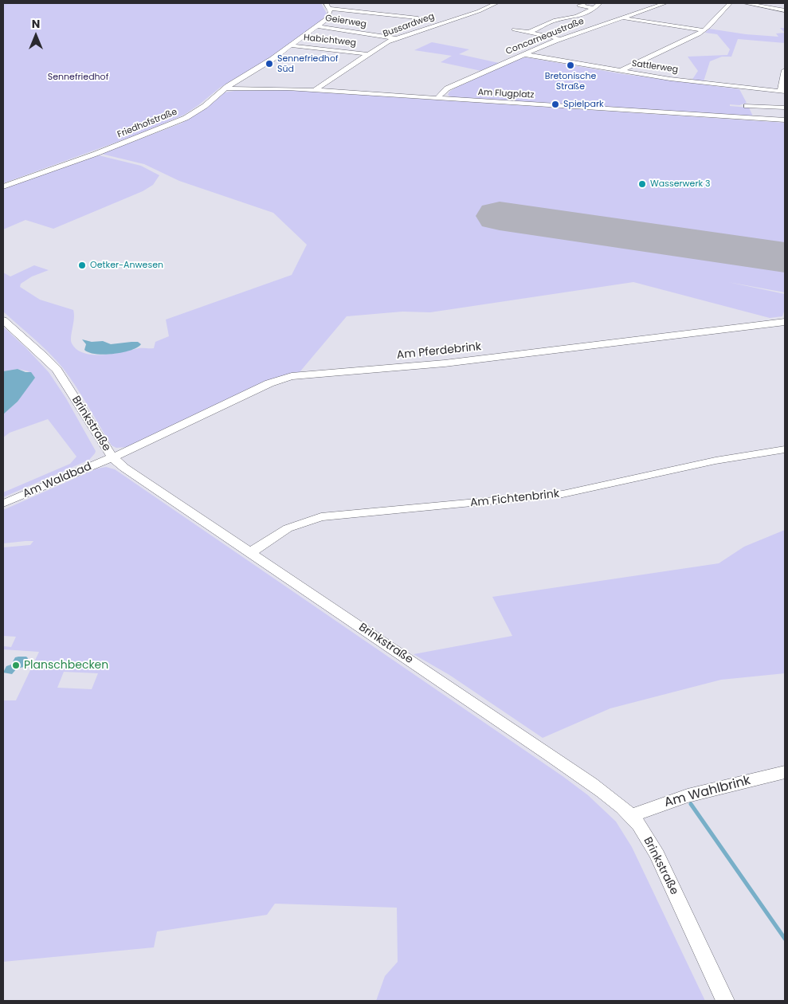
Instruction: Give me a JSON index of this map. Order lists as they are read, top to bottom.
{
  "streets": {
    "street": [
      "Geierweg",
      "Bussardweg",
      "Concarneaustraße",
      "Habichtweg",
      "Sattlerweg",
      "Am Flugplatz",
      "Friedhofstraße",
      "Am Pferdebrink",
      "Brinkstraße",
      "Am Waldbad",
      "Am Fichtenbrink",
      "Am Wahlbrink"
    ]
  },
  "crossings": [
    ["Geierweg", "Bussardweg"],
    ["Geierweg", "Friedhofstraße"],
    ["Bussardweg", "Habichtweg"],
    ["Bussardweg", "Am Flugplatz"],
    ["Concarneaustraße", "Sattlerweg"],
    ["Concarneaustraße", "Am Flugplatz"],
    ["Habichtweg", "Friedhofstraße"],
    ["Am Flugplatz", "Friedhofstraße"],
    ["Am Pferdebrink", "Brinkstraße"],
    ["Am Pferdebrink", "Am Waldbad"],
    ["Brinkstraße", "Am Waldbad"],
    ["Brinkstraße", "Am Fichtenbrink"],
    ["Brinkstraße", "Am Wahlbrink"]
  ],
  "parks": ["Sennefriedhof"],
  "places": [
    "Sennefriedhof Süd",
    "Bretonische Straße",
    "Spielpark",
    "Wasserwerk 3",
    "Oetker-Anwesen",
    "Planschbecken"
  ],
  "north": "top"
}
